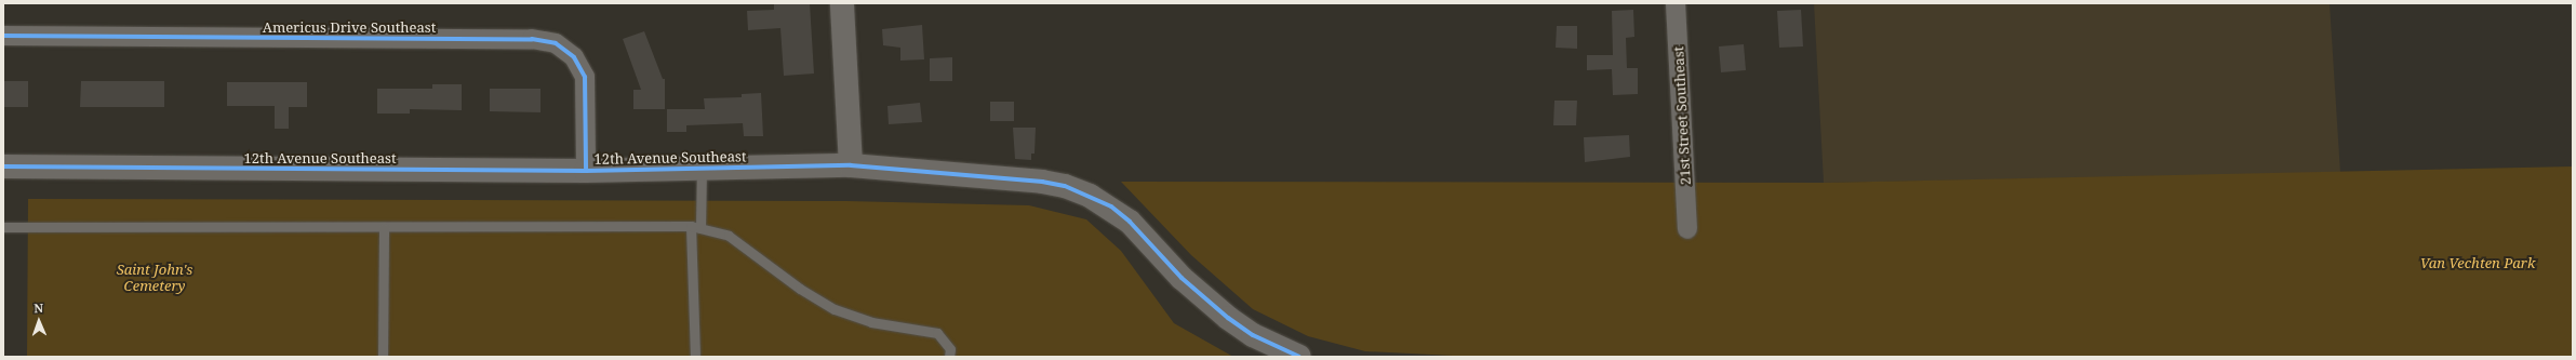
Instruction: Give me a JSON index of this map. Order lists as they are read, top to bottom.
{
  "streets": {
    "main road": ["12th Avenue Southeast"],
    "street": ["Americus Drive Southeast", "21st Street Southeast"]
  },
  "crossings": [
    ["Americus Drive Southeast", "12th Avenue Southeast"]
  ],
  "parks": ["Van Vechten Park", "Saint John's Cemetery"],
  "north": "top"
}
